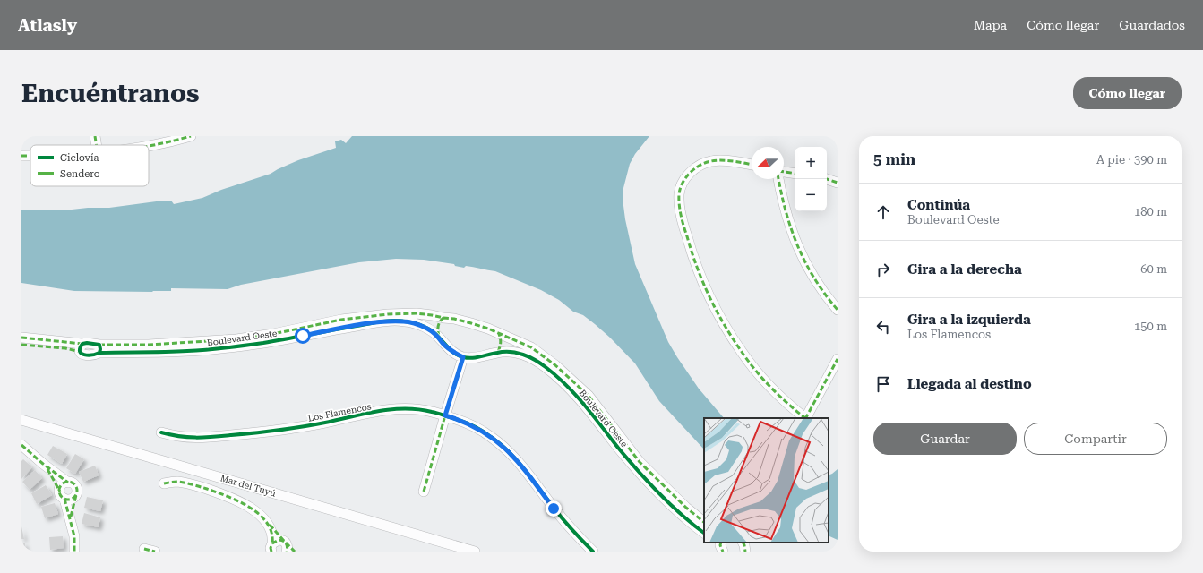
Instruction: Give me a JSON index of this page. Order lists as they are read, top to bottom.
{
  "streets": {
    "street": ["Boulevard Oeste", "Los Flamencos", "Mar del Tuyú"]
  },
  "legend": ["Ciclovía", "Sendero"],
  "north": "left",
  "page": {
    "header": "Atlasly",
    "nav": ["Mapa", "Cómo llegar", "Guardados"],
    "buttons": [
      "Cómo llegar",
      ["Guardar", "Compartir"]
    ],
    "title": "Encuéntranos",
    "heading": ["5 min", "A pie · 390 m"],
    "map_buttons": ["+", "−"],
    "list": [
      ["Continúa", "Boulevard Oeste", "180 m"],
      ["Gira a la derecha", "60 m"],
      ["Gira a la izquierda", "Los Flamencos", "150 m"],
      "Llegada al destino"
    ]
  }
}
